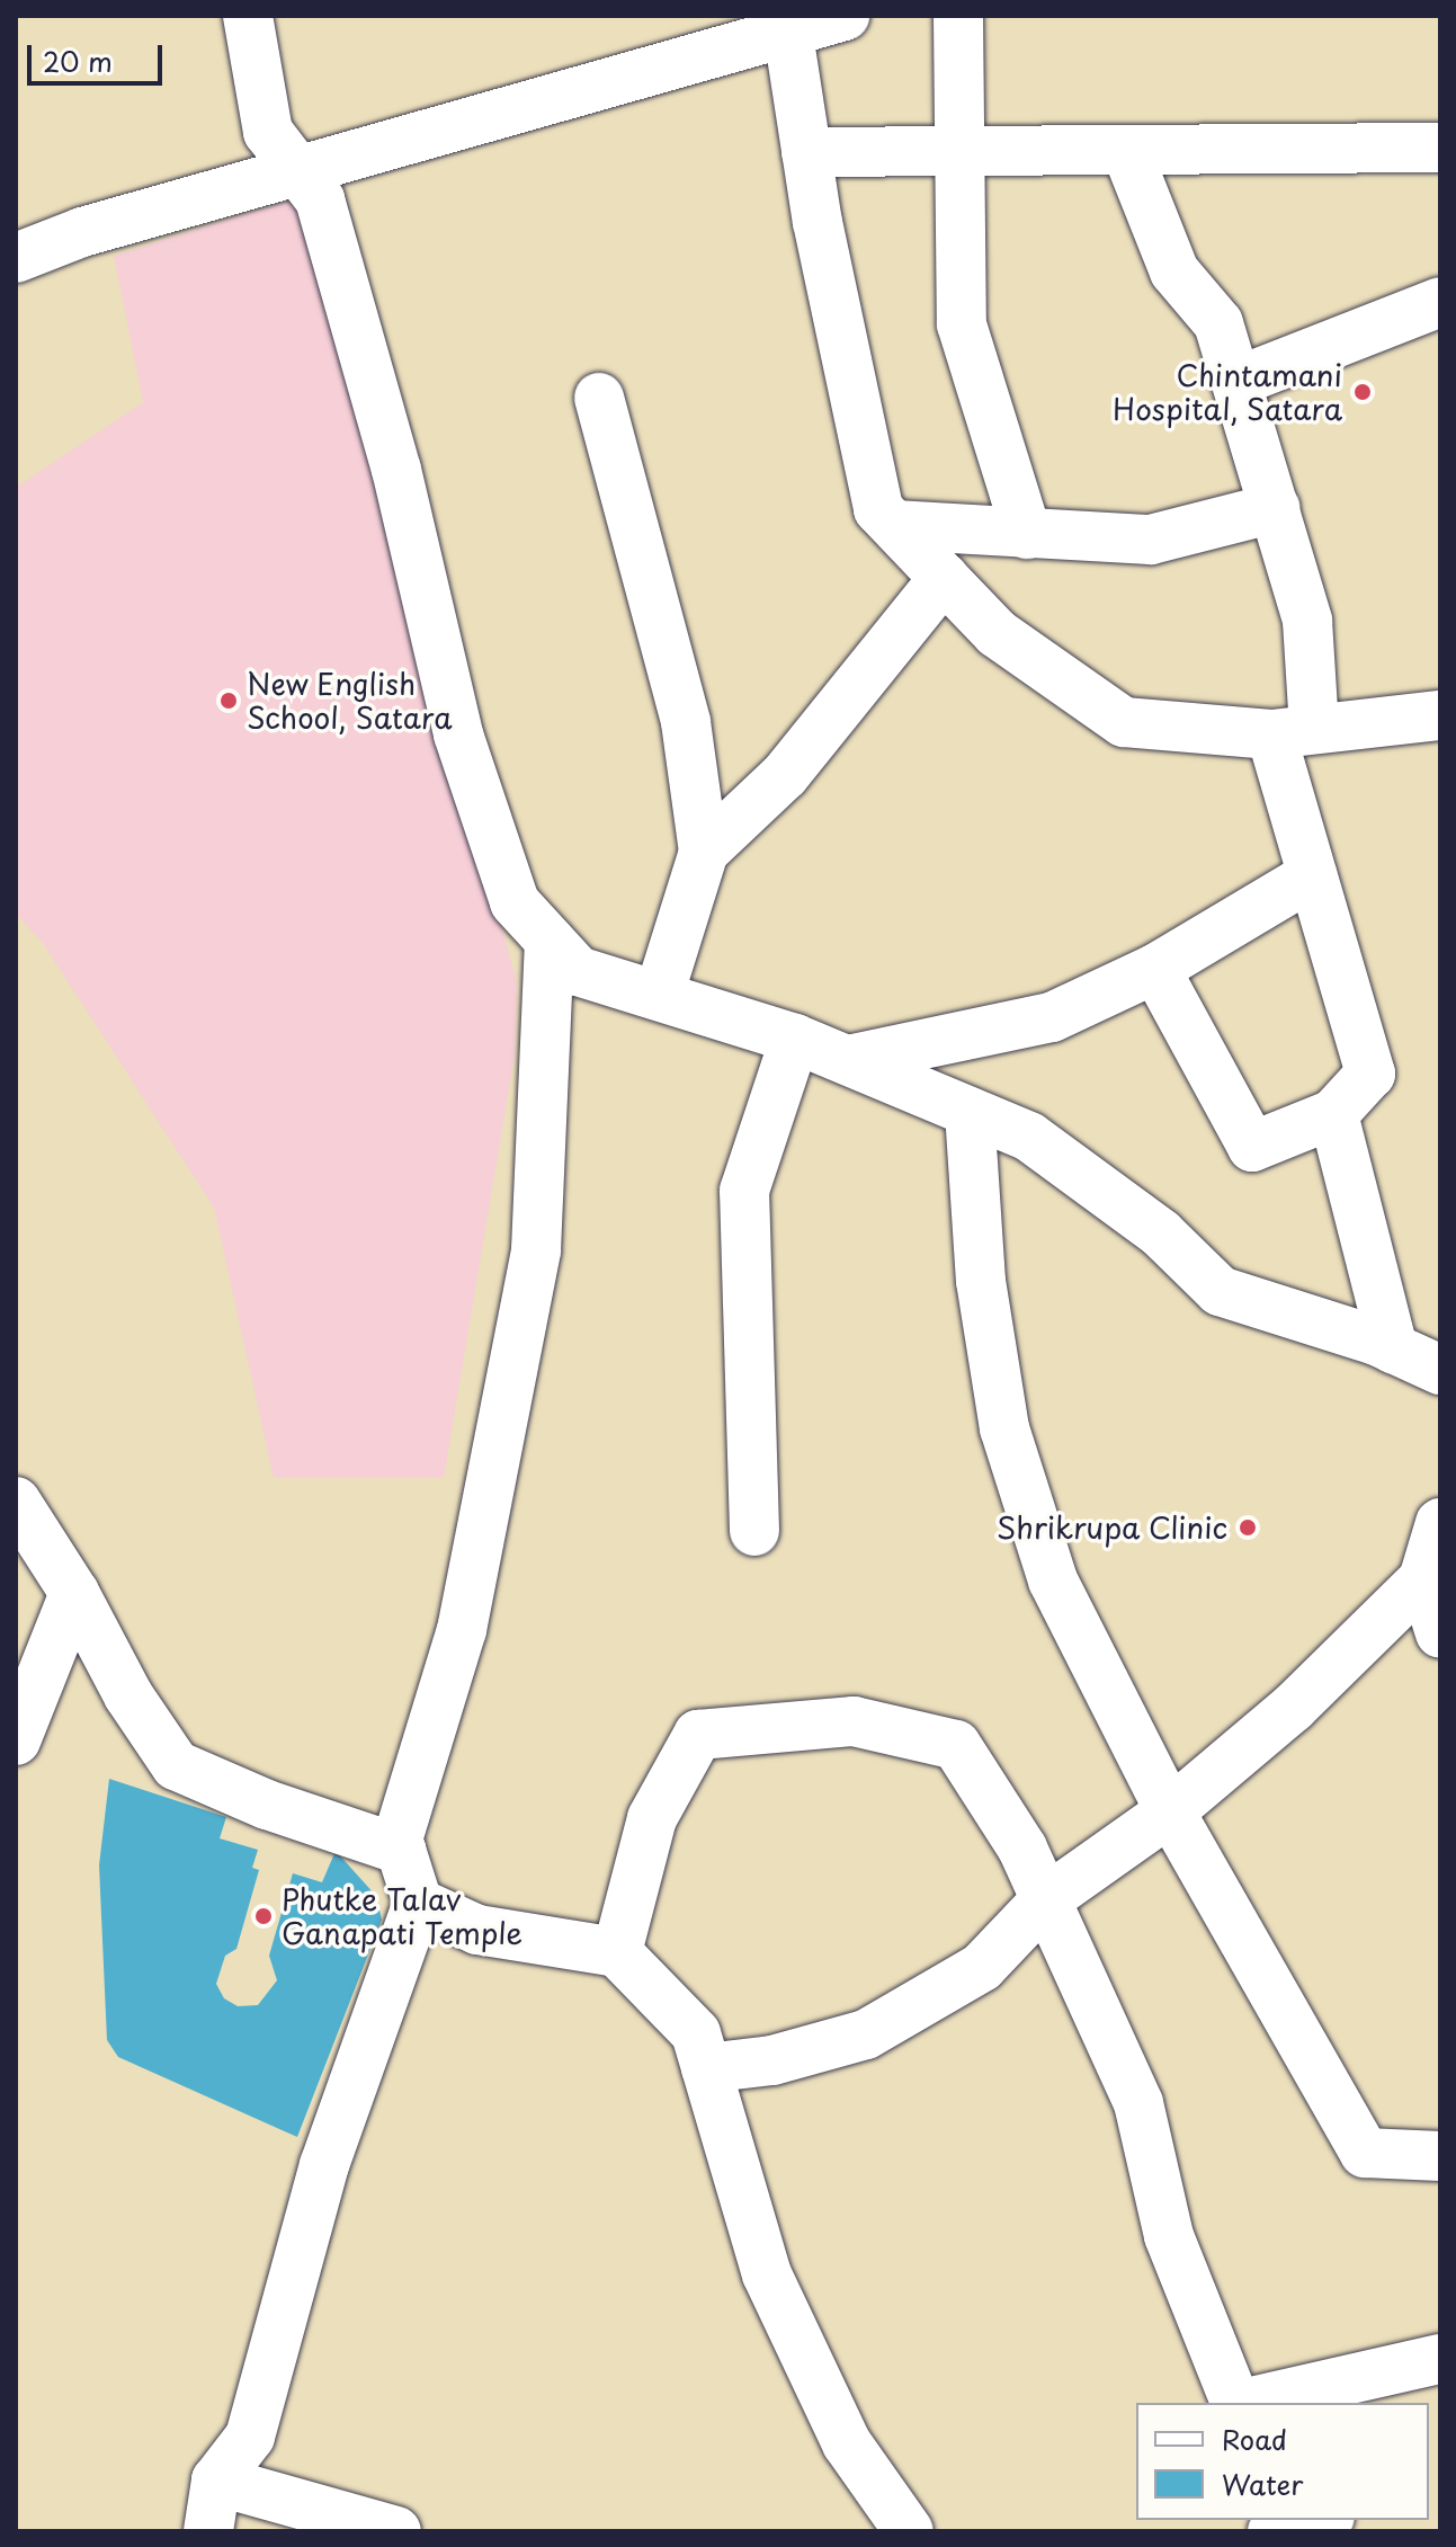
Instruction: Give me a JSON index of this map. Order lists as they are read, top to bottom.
{
  "places": [
    "Chintamani Hospital, Satara",
    "New English School, Satara",
    "Shrikrupa Clinic",
    "Phutke Talav Ganapati Temple"
  ],
  "legend": ["Road", "Water"],
  "scale_bar": "20 m"
}
